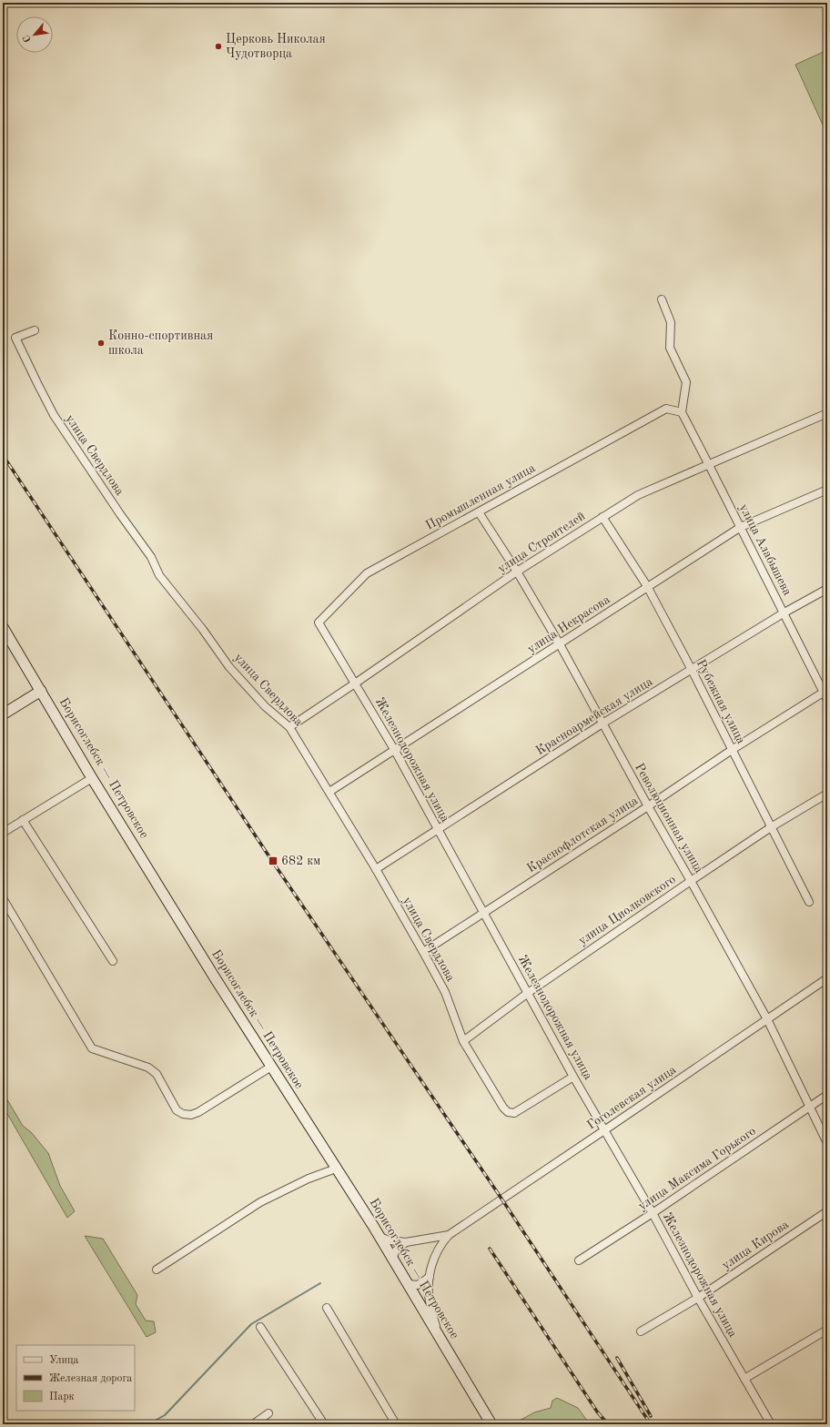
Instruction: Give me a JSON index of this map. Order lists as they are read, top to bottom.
{
  "streets": {
    "street": [
      "улица Свердлова",
      "Промышленная улица",
      "улица Строителей",
      "улица Алабышева",
      "улица Некрасова",
      "Рубежная улица",
      "Красноармейская улица",
      "Железнодорожная улица",
      "Борисоглебск — Петровское",
      "Революционная улица",
      "Краснофлотская улица",
      "улица Циолковского",
      "Гоголевская улица",
      "улица Максима Горького",
      "улица Кирова"
    ]
  },
  "crossings": [
    ["улица Свердлова", "улица Строителей"],
    ["улица Свердлова", "улица Некрасова"],
    ["улица Свердлова", "Красноармейская улица"],
    ["улица Свердлова", "Железнодорожная улица"],
    ["улица Свердлова", "Краснофлотская улица"],
    ["улица Свердлова", "улица Циолковского"],
    ["Промышленная улица", "улица Алабышева"],
    ["Промышленная улица", "Железнодорожная улица"],
    ["Промышленная улица", "Революционная улица"],
    ["улица Строителей", "улица Алабышева"],
    ["улица Строителей", "Рубежная улица"],
    ["улица Строителей", "Железнодорожная улица"],
    ["улица Строителей", "Революционная улица"],
    ["улица Алабышева", "улица Некрасова"],
    ["улица Алабышева", "Красноармейская улица"],
    ["улица Алабышева", "Краснофлотская улица"],
    ["улица Некрасова", "Рубежная улица"],
    ["улица Некрасова", "Железнодорожная улица"],
    ["улица Некрасова", "Революционная улица"],
    ["Рубежная улица", "Красноармейская улица"],
    ["Рубежная улица", "Краснофлотская улица"],
    ["Рубежная улица", "улица Циолковского"],
    ["Красноармейская улица", "Железнодорожная улица"],
    ["Красноармейская улица", "Революционная улица"],
    ["Железнодорожная улица", "Краснофлотская улица"],
    ["Железнодорожная улица", "улица Циолковского"],
    ["Железнодорожная улица", "Гоголевская улица"],
    ["Железнодорожная улица", "улица Максима Горького"],
    ["Железнодорожная улица", "улица Кирова"],
    ["Революционная улица", "Краснофлотская улица"],
    ["Революционная улица", "улица Циолковского"],
    ["Революционная улица", "Гоголевская улица"],
    ["Революционная улица", "улица Максима Горького"]
  ],
  "places": {
    "other": ["Церковь Николая Чудотворца", "Конно-спортивная школа"],
    "transit": ["682 км"]
  },
  "legend": ["Улица", "Железная дорога", "Парк"],
  "north": "bottom left"
}
